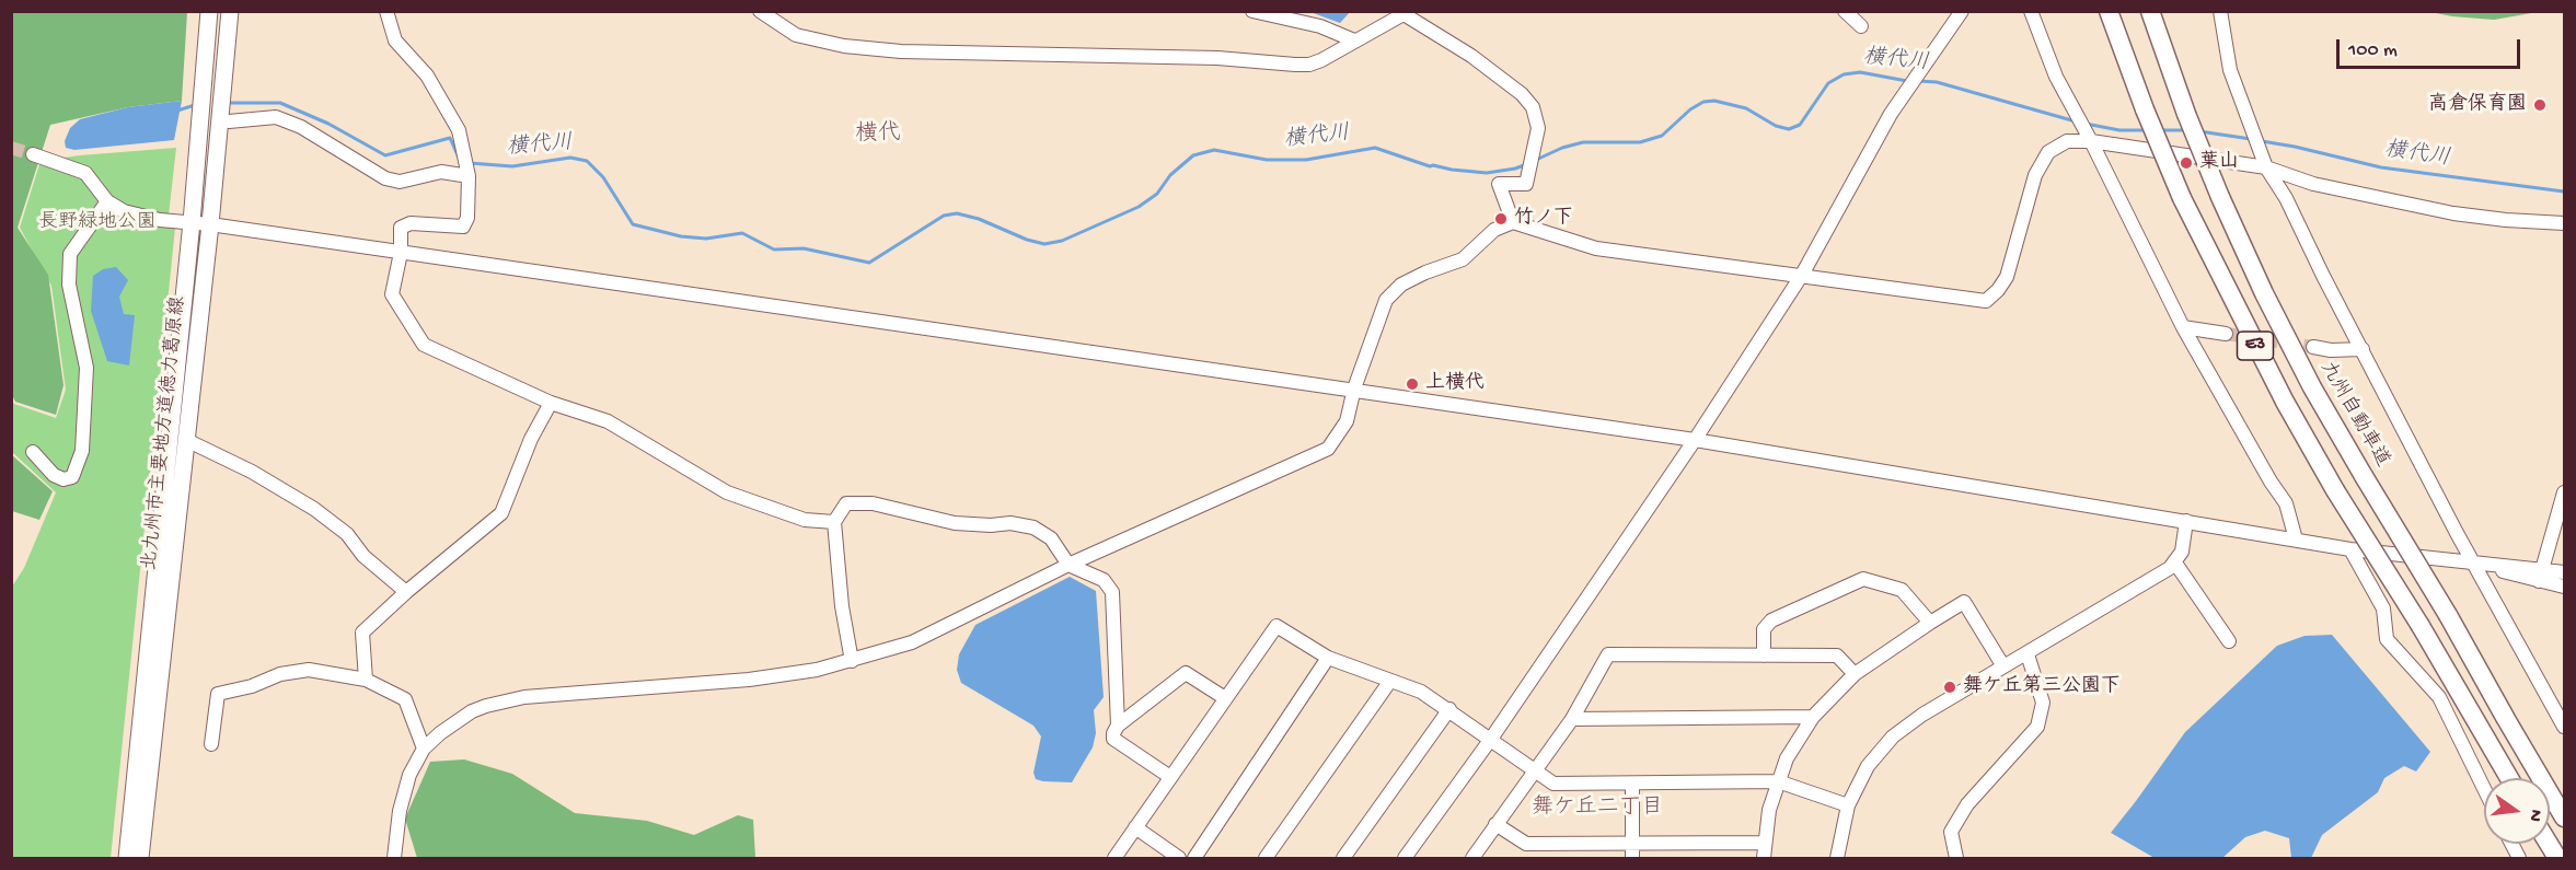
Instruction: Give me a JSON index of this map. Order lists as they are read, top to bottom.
{
  "streets": {
    "highway": ["E3", "九州自動車道"],
    "main road": ["北九州市主要地方道徳力葛原線"]
  },
  "districts": ["横代", "舞ケ丘二丁目"],
  "water": ["横代川"],
  "parks": ["長野緑地公園"],
  "places": [
    "高倉保育園",
    "葉山",
    "竹ノ下",
    "上横代",
    "舞ケ丘第三公園下"
  ],
  "scale_bar": "100 m",
  "north": "right"
}
